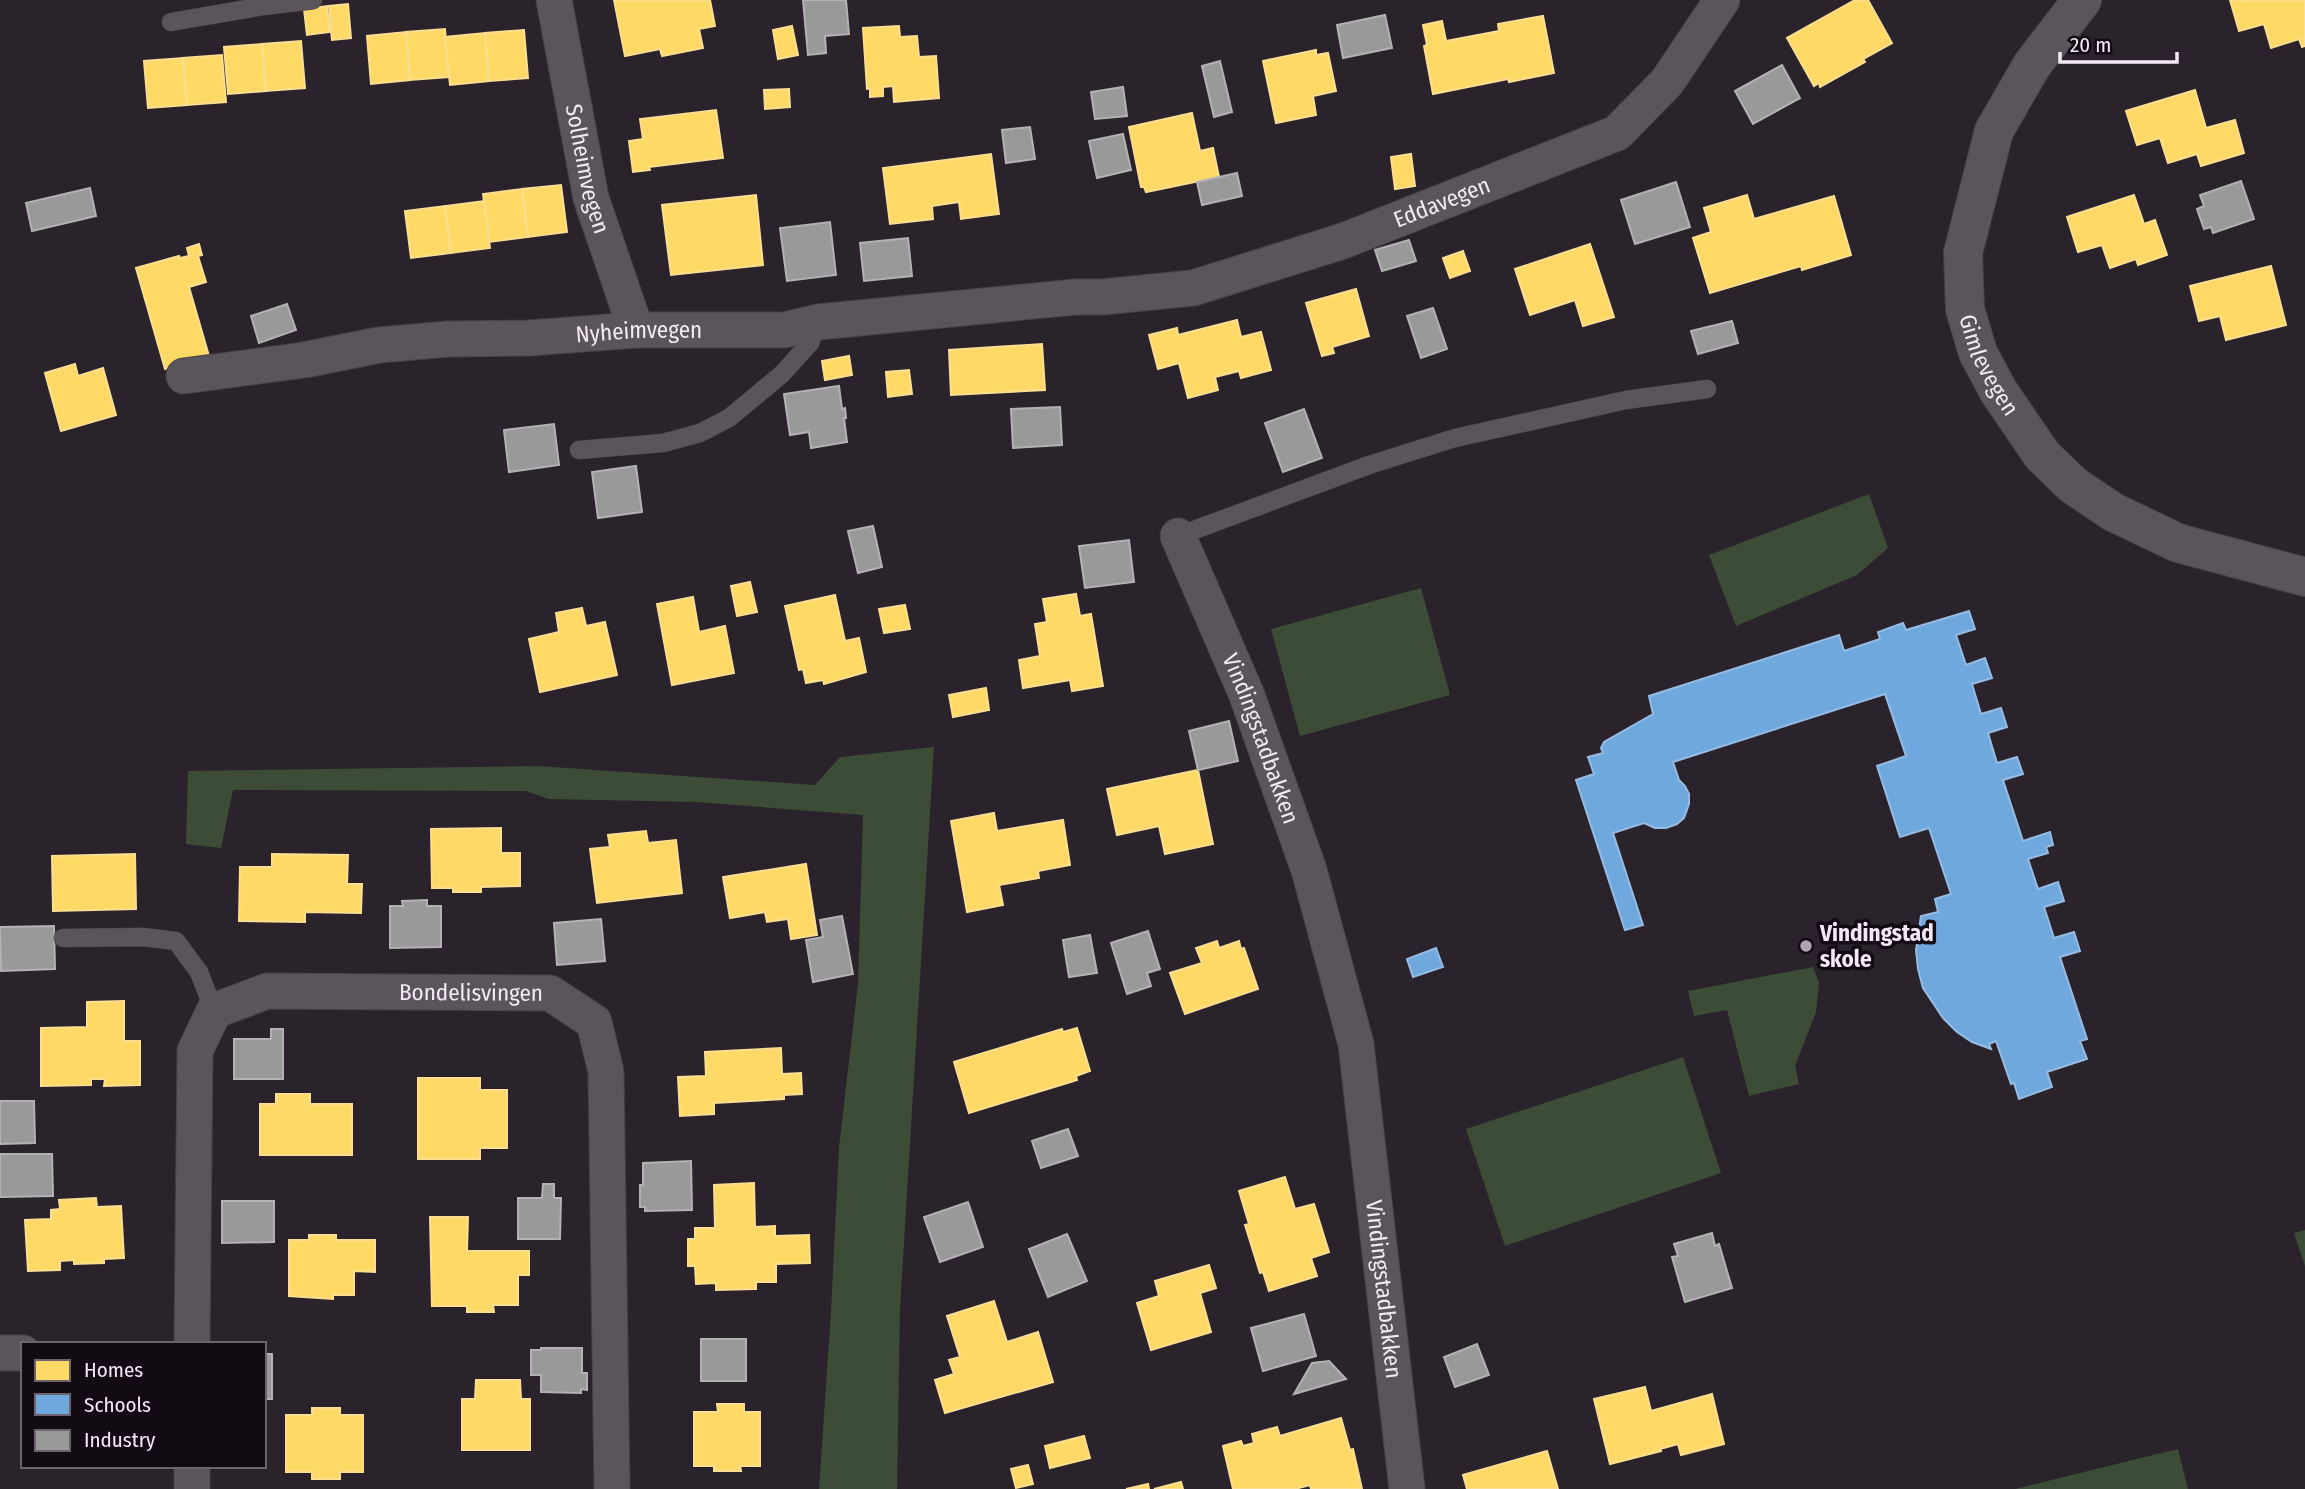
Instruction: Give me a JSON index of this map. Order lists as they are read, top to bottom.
{
  "streets": {
    "street": [
      "Solheimvegen",
      "Eddavegen",
      "Nyheimvegen",
      "Gimlevegen",
      "Vindingstadbakken",
      "Bondelisvingen"
    ]
  },
  "crossings": [
    ["Solheimvegen", "Nyheimvegen"],
    ["Eddavegen", "Nyheimvegen"]
  ],
  "places": ["Vindingstad skole"],
  "legend": ["Homes", "Schools", "Industry"],
  "scale_bar": "20 m"
}
